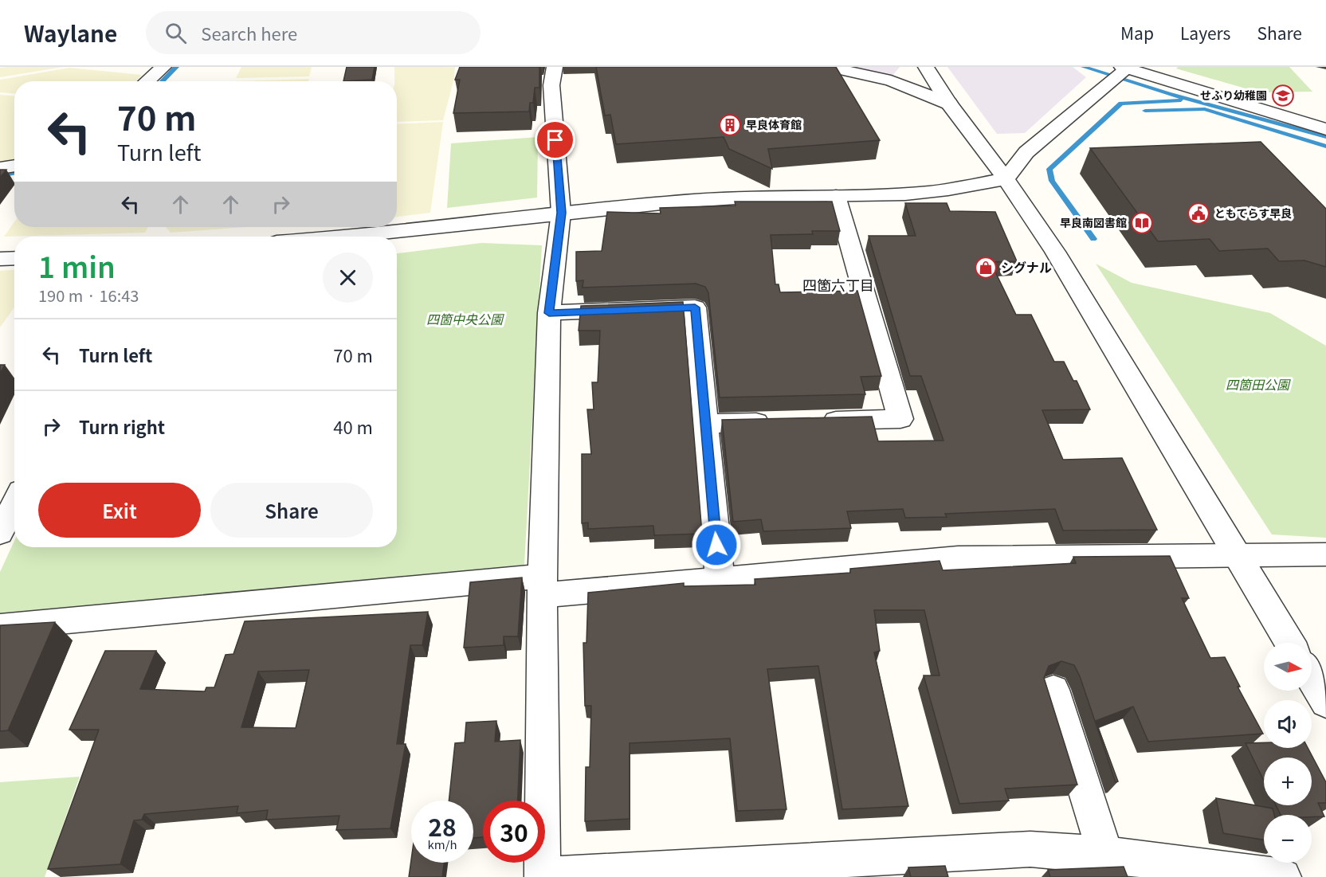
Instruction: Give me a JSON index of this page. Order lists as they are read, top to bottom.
{
  "districts": ["四箇六丁目"],
  "parks": ["四箇中央公園", "四箇田公園"],
  "places": {
    "school or university": ["せふり幼稚園"],
    "building": ["早良体育館"],
    "public building": ["ともてらす早良"],
    "library": ["早良南図書館"],
    "shop": ["シグナル"]
  },
  "north": "right",
  "page": {
    "header": "Waylane",
    "search": "Search here",
    "nav": ["Map", "Layers", "Share"],
    "turn": ["70 m", "Turn left"],
    "heading": ["1 min", "190 m · 16:43"],
    "list": [
      {
        "name": "Turn left",
        "value": "70 m"
      },
      {
        "name": "Turn right",
        "value": "40 m"
      }
    ],
    "buttons": ["Exit", "Share"],
    "map_buttons": ["+", "−"],
    "speed": "28 km/h",
    "limit": "30"
  }
}
